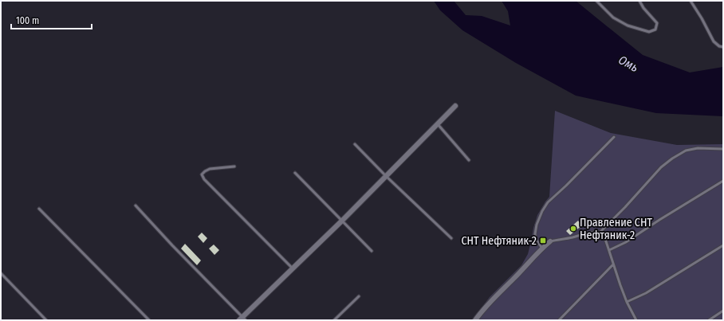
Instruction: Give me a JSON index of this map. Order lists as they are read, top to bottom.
{
  "water": ["Омь"],
  "places": {
    "other": ["Правление СНТ Нефтяник-2"],
    "transit": ["СНТ Нефтяник-2"]
  },
  "scale_bar": "100 m"
}
